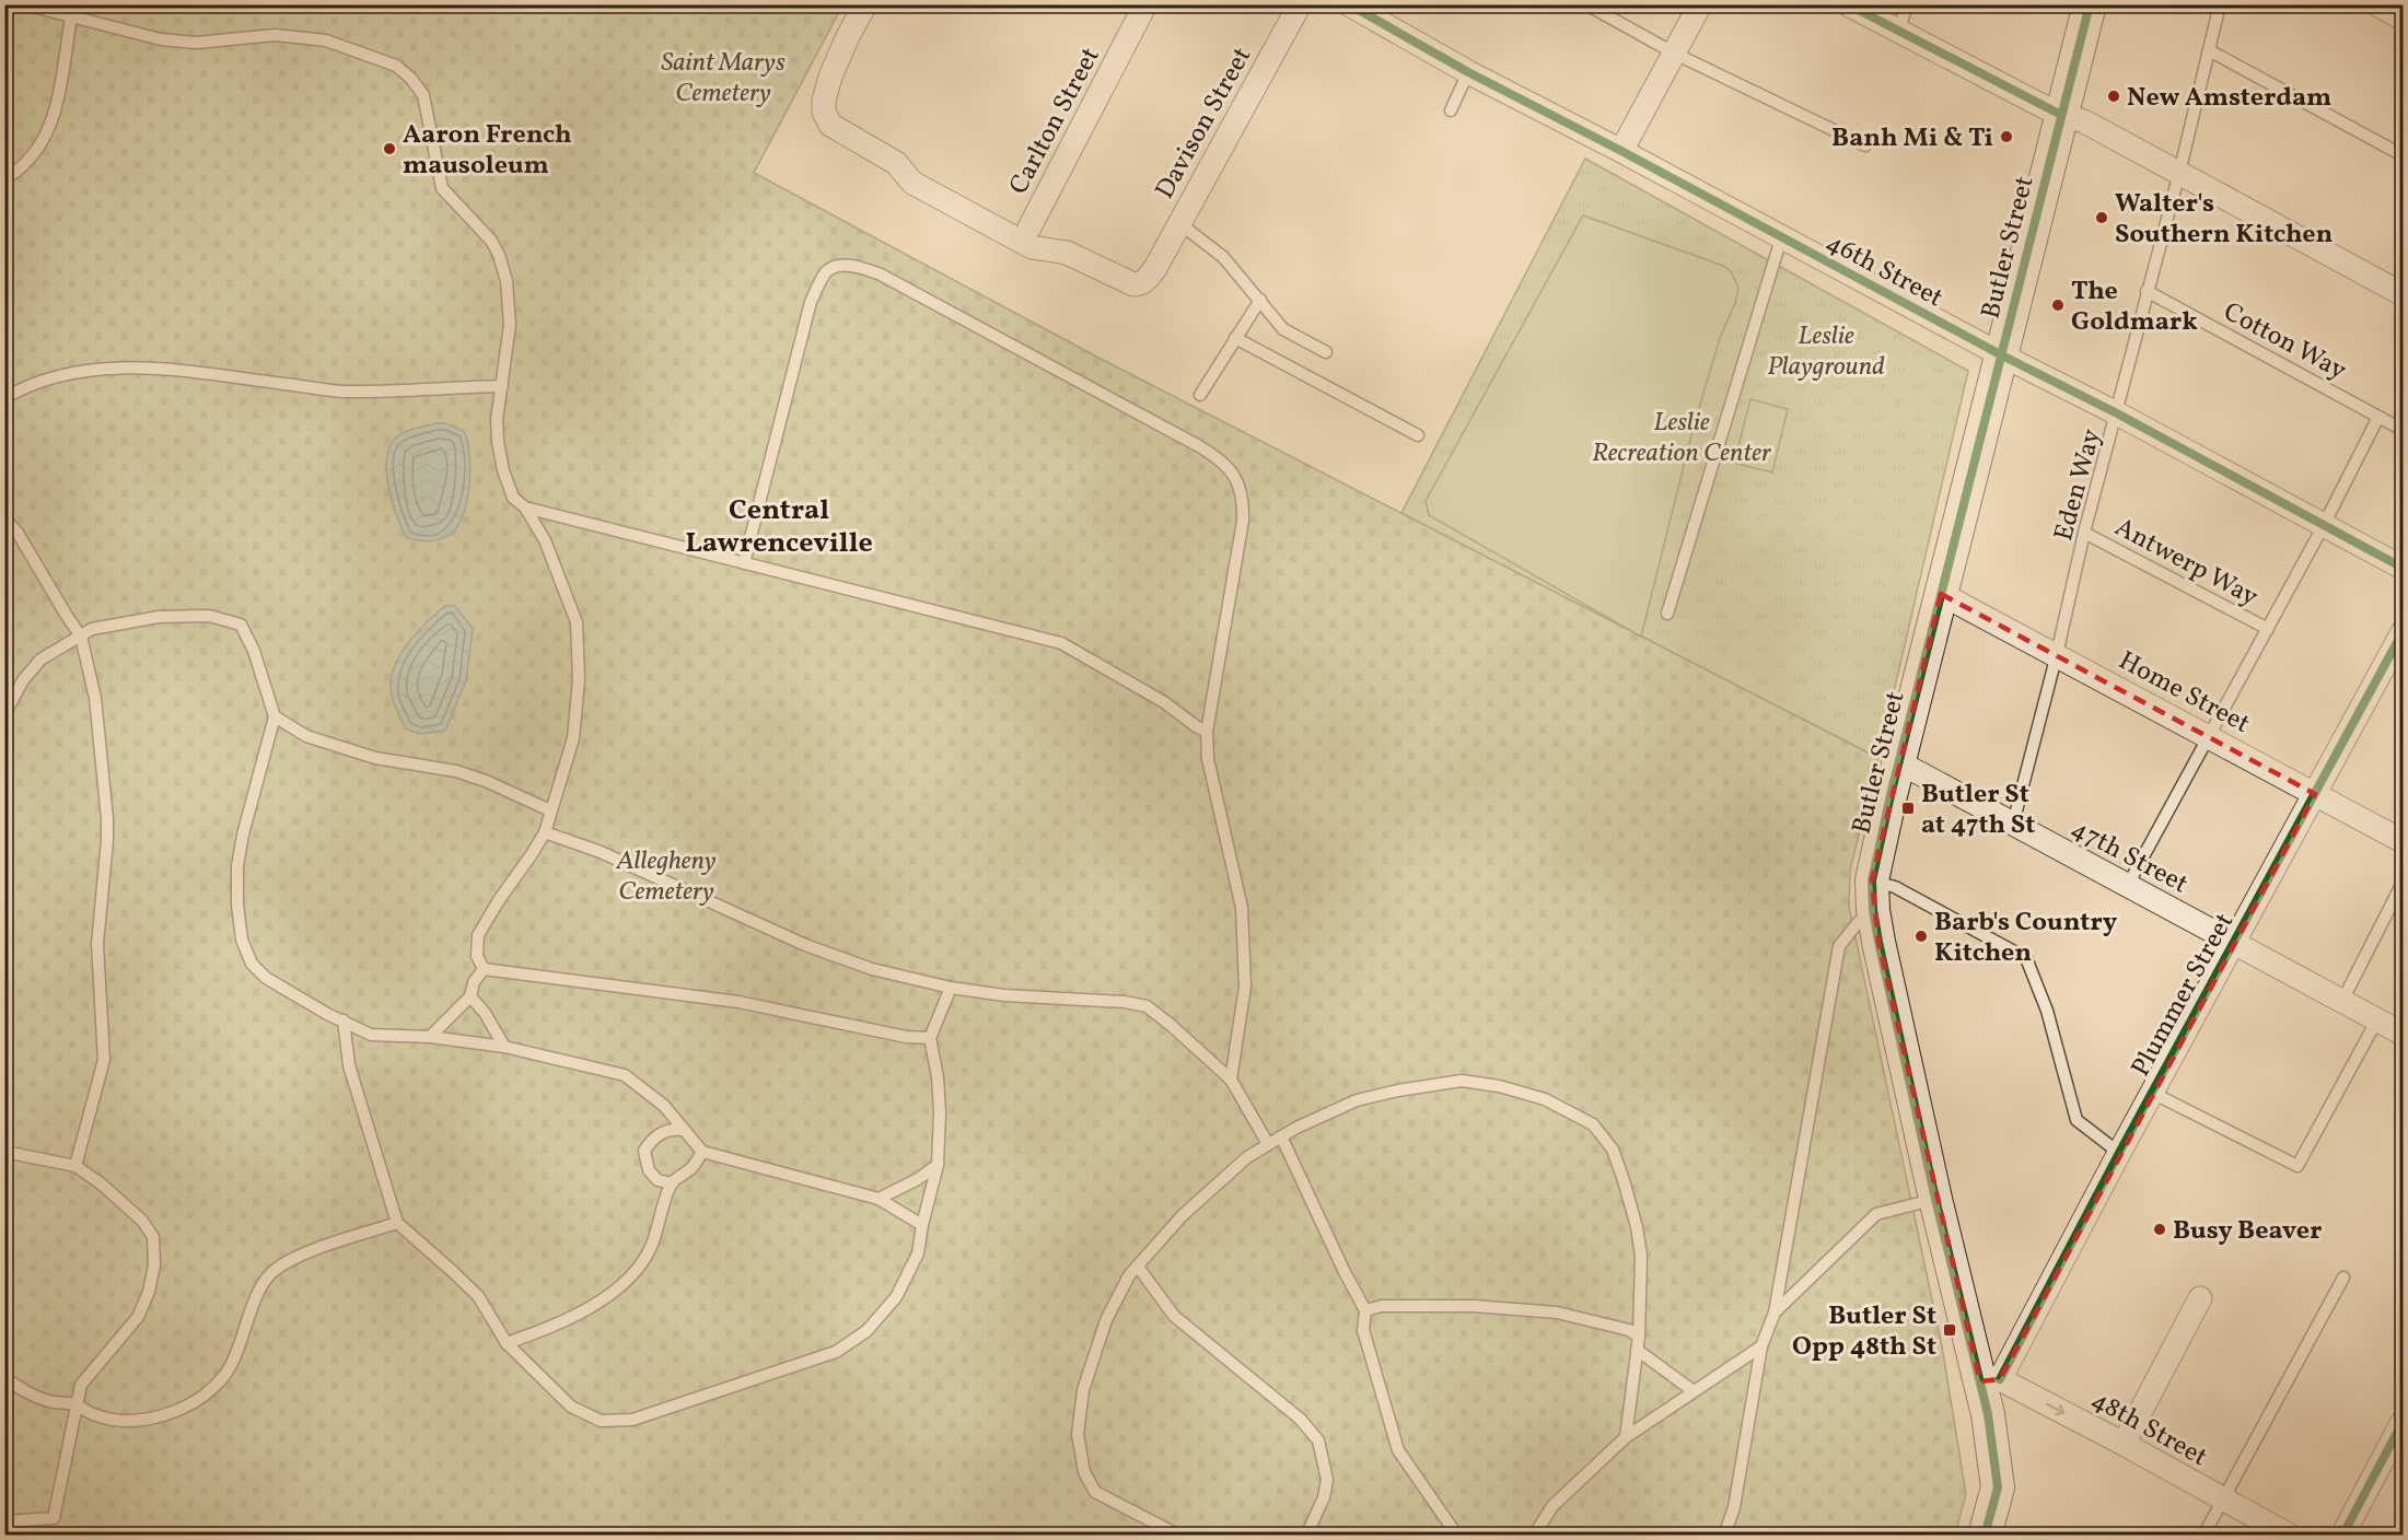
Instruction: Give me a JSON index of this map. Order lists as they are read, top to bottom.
{
  "streets": {
    "main road": ["Butler Street"],
    "street": [
      "Carlton Street",
      "Davison Street",
      "46th Street",
      "Home Street",
      "47th Street",
      "Plummer Street",
      "48th Street"
    ],
    "lane": ["Cotton Way", "Eden Way", "Antwerp Way"]
  },
  "crossings": [
    ["Butler Street", "46th Street"],
    ["Butler Street", "Home Street"],
    ["Butler Street", "47th Street"],
    ["Butler Street", "Plummer Street"],
    ["Butler Street", "48th Street"],
    ["46th Street", "Eden Way"],
    ["Cotton Way", "Eden Way"],
    ["Eden Way", "Antwerp Way"],
    ["Eden Way", "Home Street"],
    ["Eden Way", "47th Street"],
    ["Home Street", "Plummer Street"],
    ["47th Street", "Plummer Street"],
    ["Plummer Street", "48th Street"]
  ],
  "one_way": ["48th Street"],
  "districts": ["Central Lawrenceville"],
  "parks": [
    "Saint Marys Cemetery",
    "Leslie Playground",
    "Leslie Recreation Center",
    "Allegheny Cemetery"
  ],
  "places": {
    "other": [
      "New Amsterdam",
      "Banh Mi & Ti",
      "Aaron French mausoleum",
      "Walter's Southern Kitchen",
      "The Goldmark",
      "Barb's Country Kitchen",
      "Busy Beaver"
    ],
    "transit": ["Butler St at 47th St", "Butler St Opp 48th St"]
  }
}
